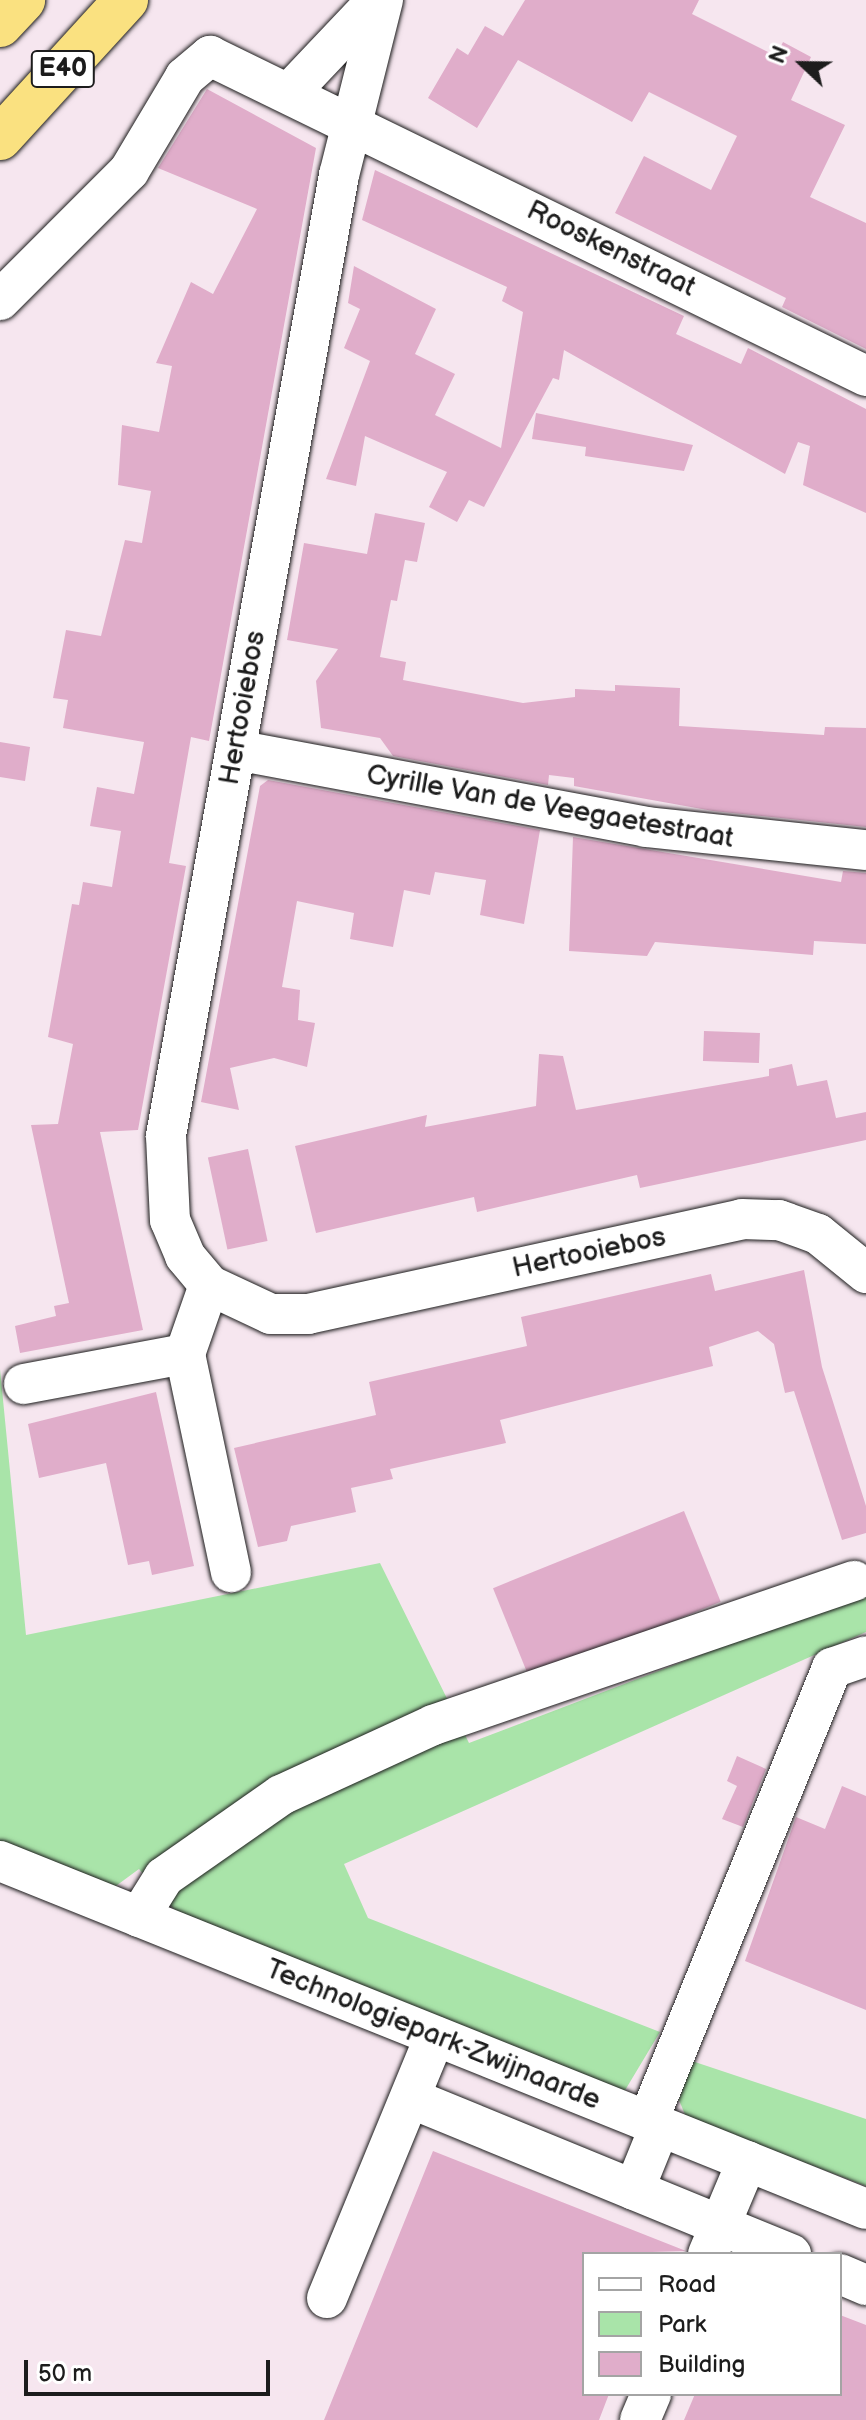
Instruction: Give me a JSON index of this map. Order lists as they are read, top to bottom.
{
  "streets": {
    "highway": ["E40"],
    "street": [
      "Rooskenstraat",
      "Hertooiebos",
      "Cyrille Van de Veegaetestraat",
      "Technologiepark-Zwijnaarde"
    ]
  },
  "crossings": [
    ["Rooskenstraat", "Hertooiebos"],
    ["Hertooiebos", "Cyrille Van de Veegaetestraat"]
  ],
  "legend": ["Road", "Park", "Building"],
  "scale_bar": "50 m",
  "north": "left"
}
